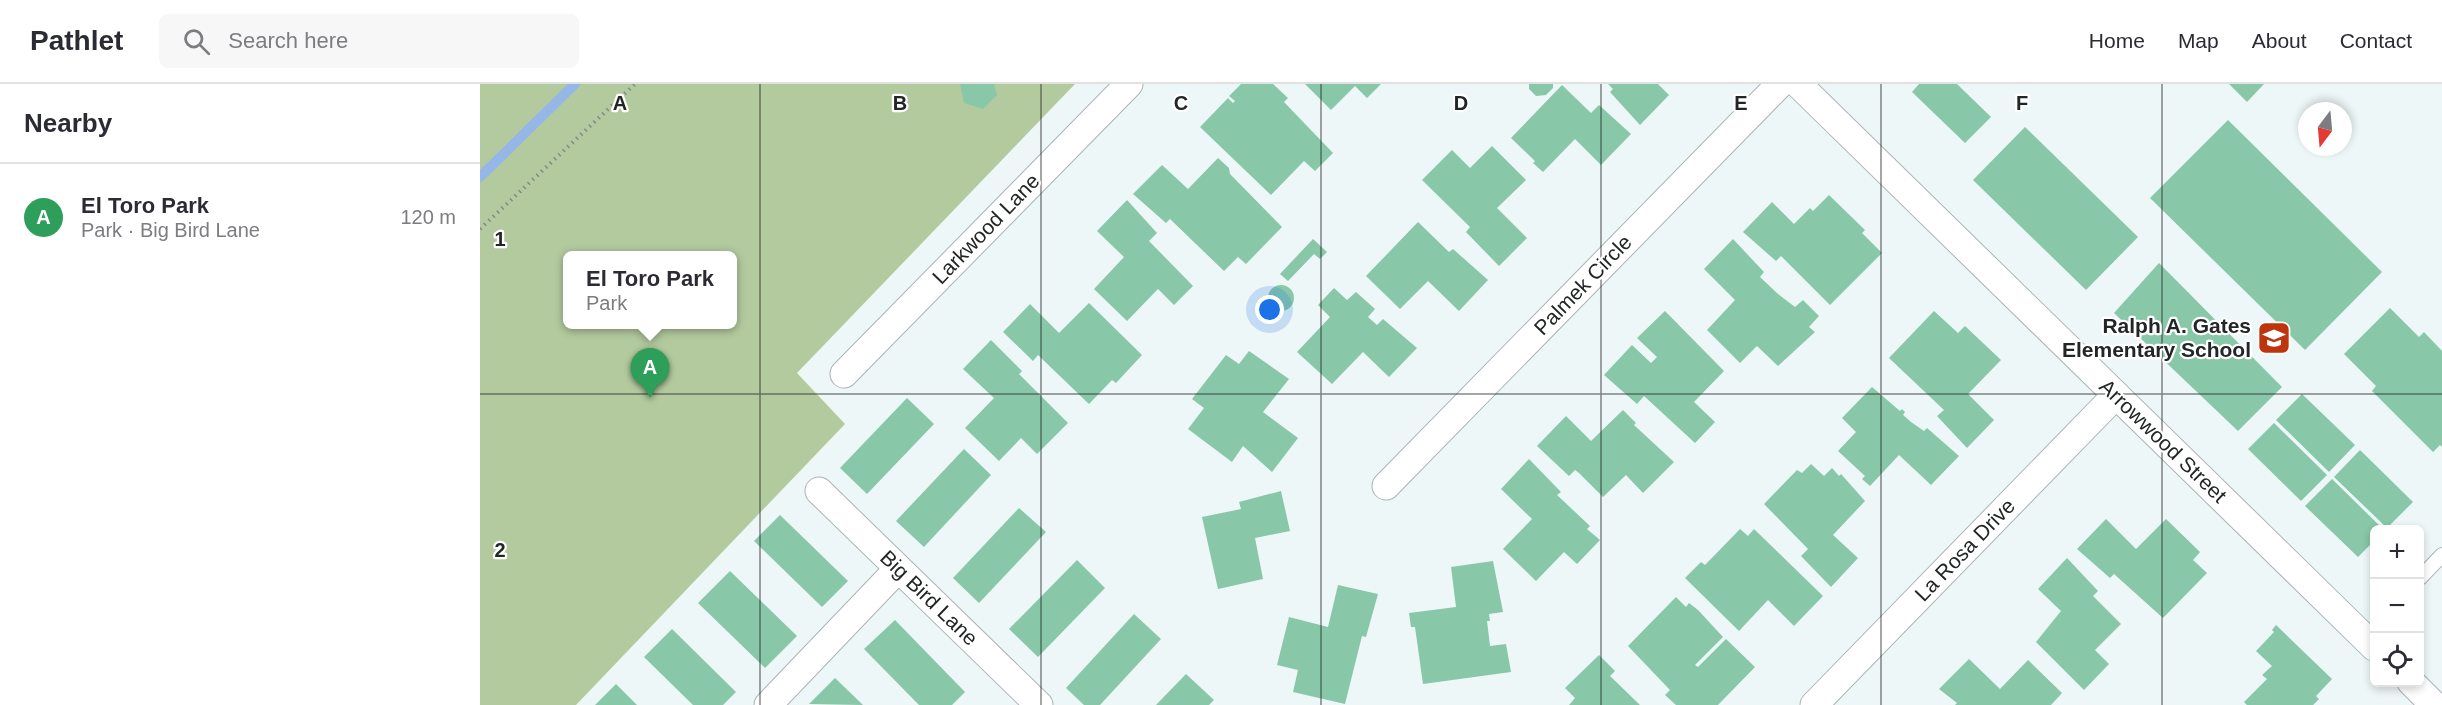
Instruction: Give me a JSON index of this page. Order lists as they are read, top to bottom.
{
  "streets": {
    "street": [
      "Larkwood Lane",
      "Palmek Circle",
      "Arrowwood Street",
      "La Rosa Drive",
      "Big Bird Lane"
    ]
  },
  "crossings": [
    ["Arrowwood Street", "La Rosa Drive"]
  ],
  "places": {
    "school or university": ["Ralph A. Gates Elementary School"]
  },
  "north": "bottom",
  "page": {
    "header": "Pathlet",
    "search": "Search here",
    "nav": [
      "Home",
      "Map",
      "About",
      "Contact"
    ],
    "heading": "Nearby",
    "list": [
      {
        "mark": "A",
        "name": "El Toro Park",
        "note": "Park · Big Bird Lane",
        "value": "120 m"
      }
    ],
    "popup": ["El Toro Park", "Park"],
    "pins": "A",
    "map_buttons": ["+", "−"]
  },
  "grid": {
    "columns": [
      "A",
      "B",
      "C",
      "D",
      "E",
      "F"
    ],
    "rows": ["1", "2"]
  }
}
